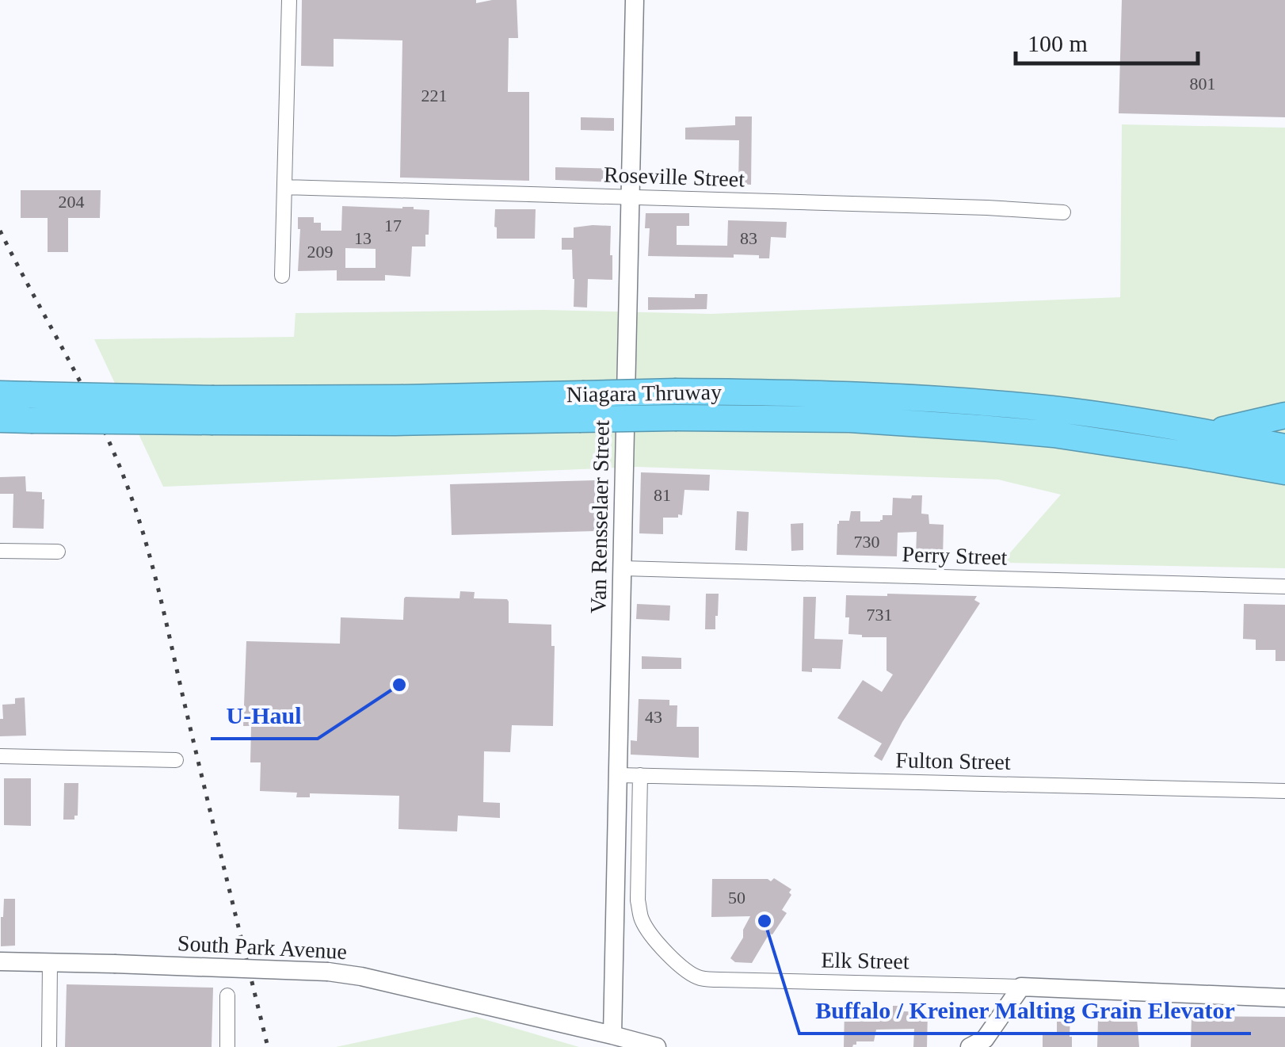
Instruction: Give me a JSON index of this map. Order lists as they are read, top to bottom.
{
  "streets": {
    "highway": ["Niagara Thruway"],
    "street": [
      "Roseville Street",
      "Van Rensselaer Street",
      "Perry Street",
      "Fulton Street",
      "South Park Avenue",
      "Elk Street"
    ]
  },
  "crossings": [
    ["Roseville Street", "Van Rensselaer Street"],
    ["Van Rensselaer Street", "Perry Street"],
    ["Van Rensselaer Street", "Fulton Street"],
    ["Van Rensselaer Street", "South Park Avenue"],
    ["Fulton Street", "Elk Street"]
  ],
  "places": ["U-Haul", "Buffalo / Kreiner Malting Grain Elevator"],
  "house_numbers": [
    "801",
    "221",
    "204",
    "17",
    "13",
    "83",
    "209",
    "81",
    "730",
    "731",
    "43",
    "50"
  ],
  "scale_bar": "100 m"
}
